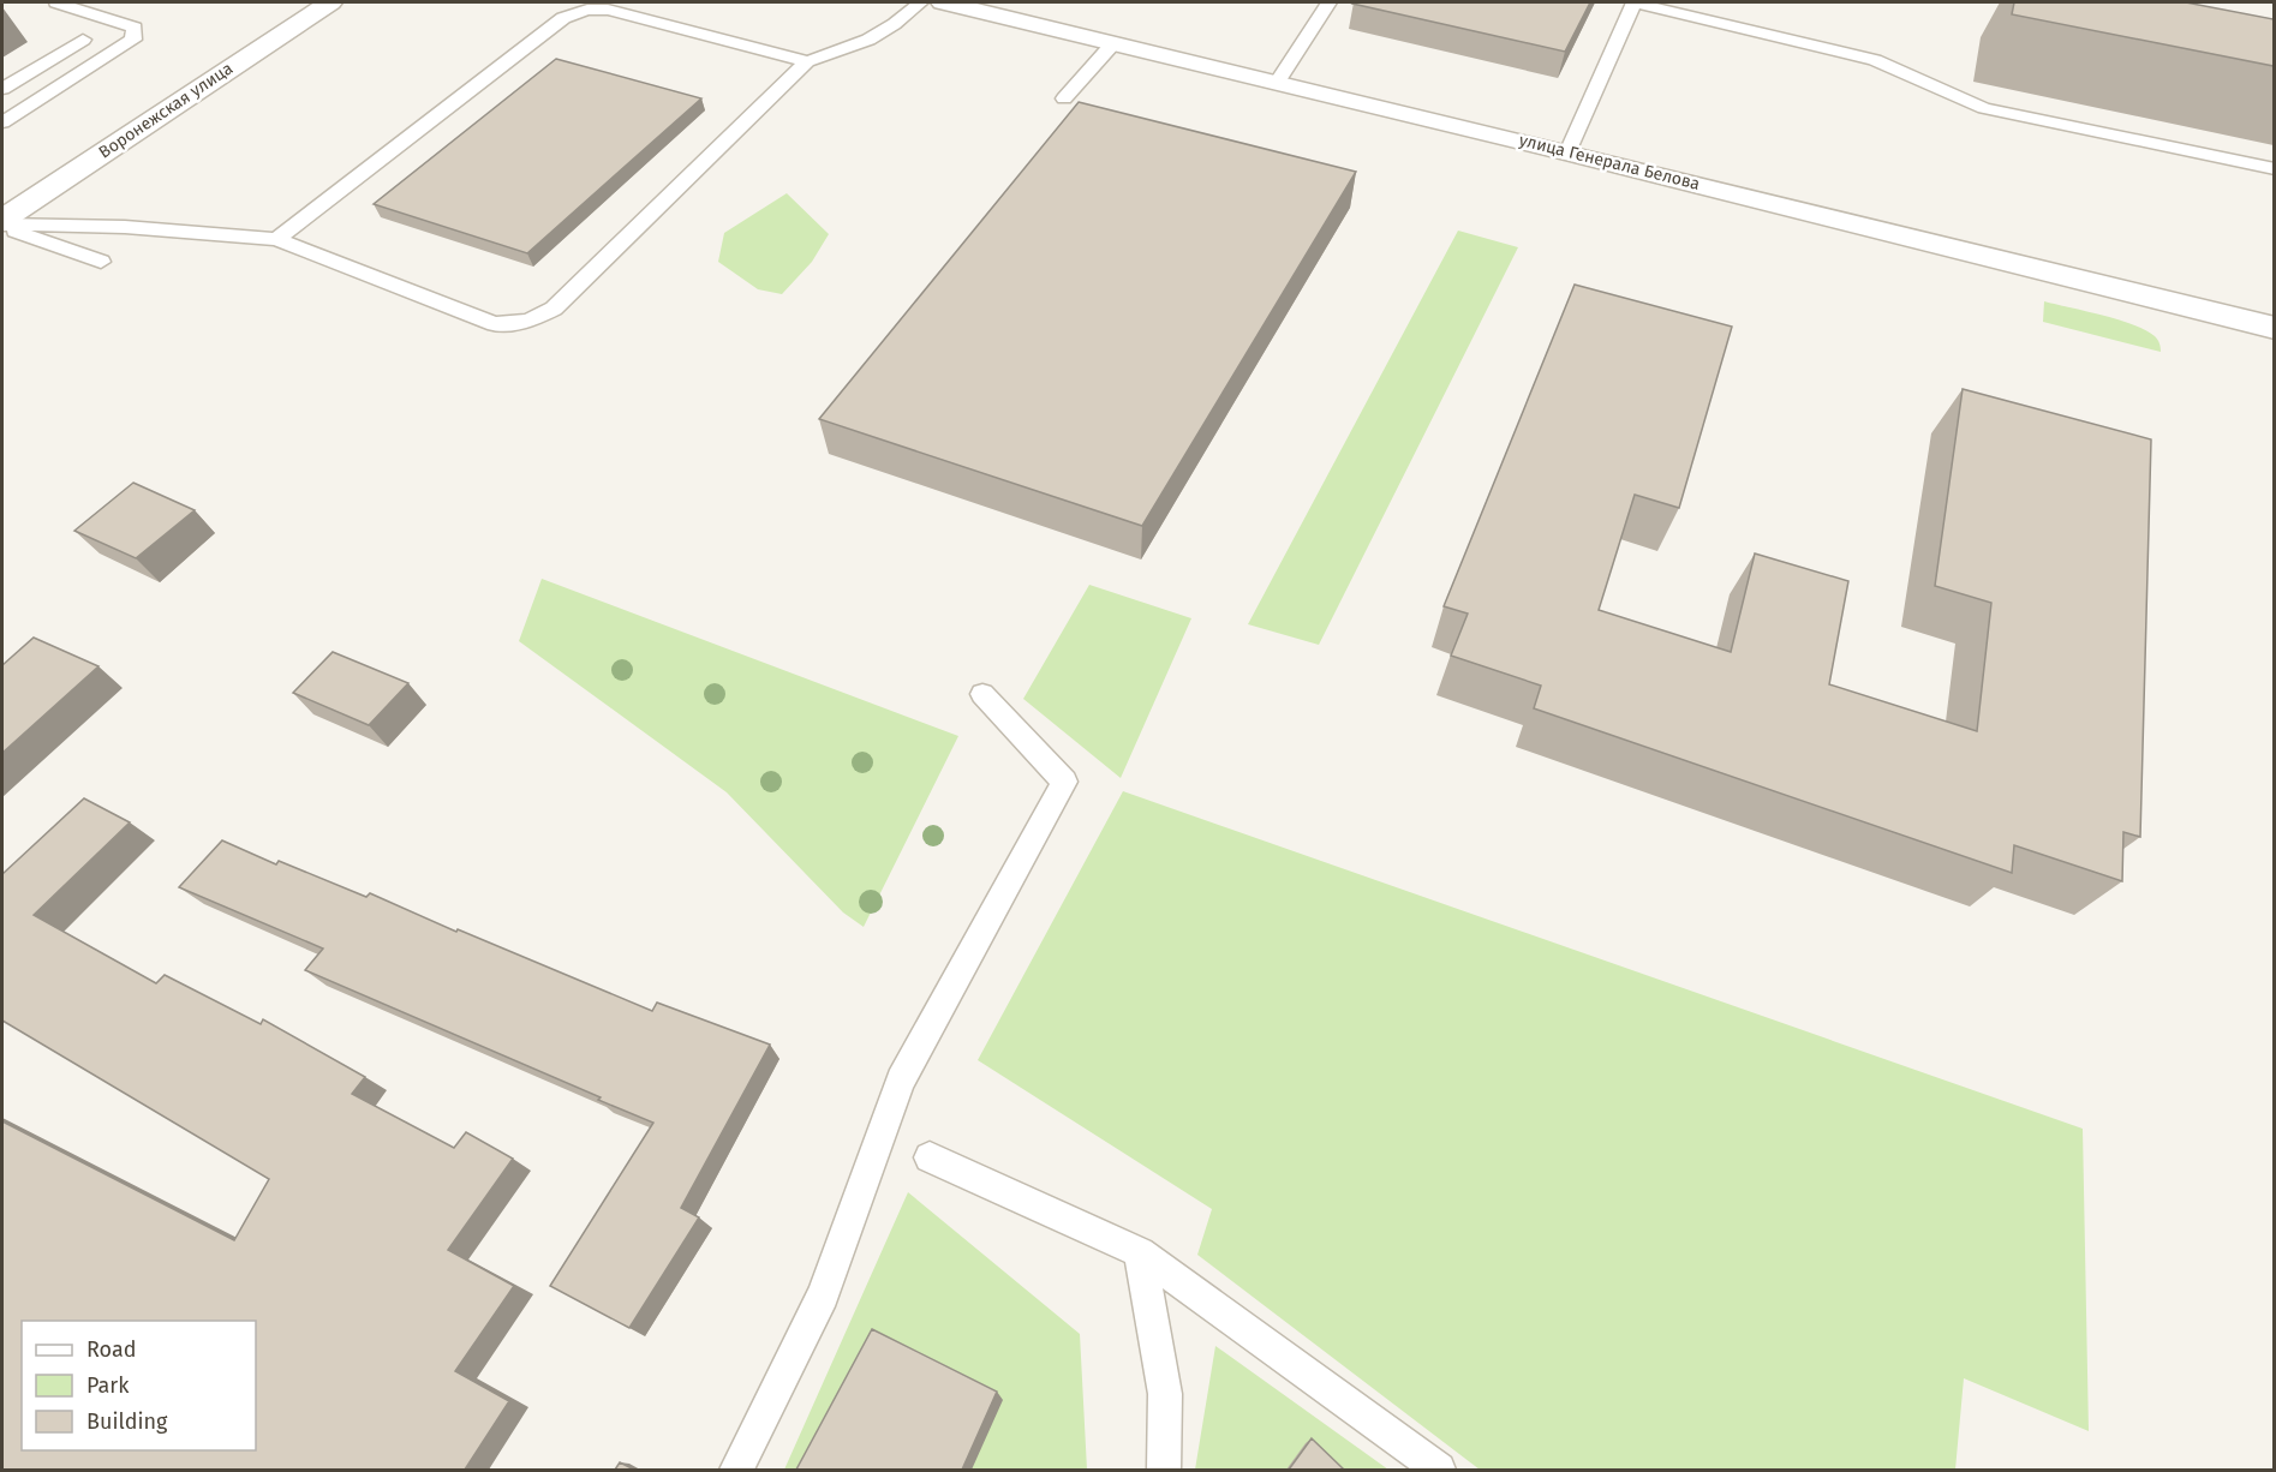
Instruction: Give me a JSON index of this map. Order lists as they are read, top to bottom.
{
  "streets": {
    "street": ["Воронежская улица", "улица Генерала Белова"]
  },
  "legend": ["Road", "Park", "Building"]
}
